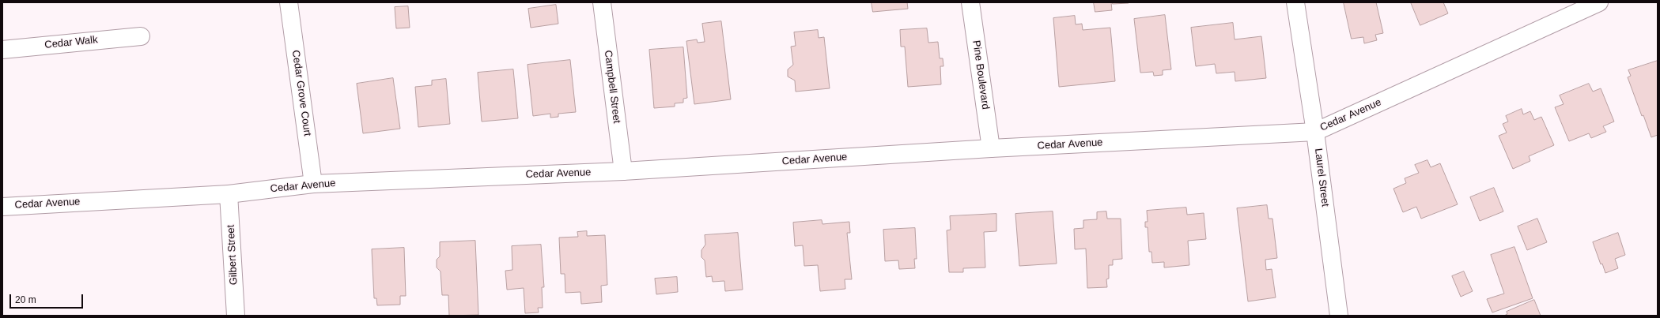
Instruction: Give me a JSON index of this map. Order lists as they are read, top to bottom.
{
  "streets": {
    "street": [
      "Cedar Walk",
      "Pine Boulevard",
      "Campbell Street",
      "Cedar Grove Court",
      "Cedar Avenue",
      "Laurel Street",
      "Gilbert Street"
    ]
  },
  "crossings": [
    ["Pine Boulevard", "Cedar Avenue"],
    ["Campbell Street", "Cedar Avenue"],
    ["Cedar Grove Court", "Cedar Avenue"],
    ["Cedar Avenue", "Laurel Street"],
    ["Cedar Avenue", "Gilbert Street"]
  ],
  "scale_bar": "20 m"
}
